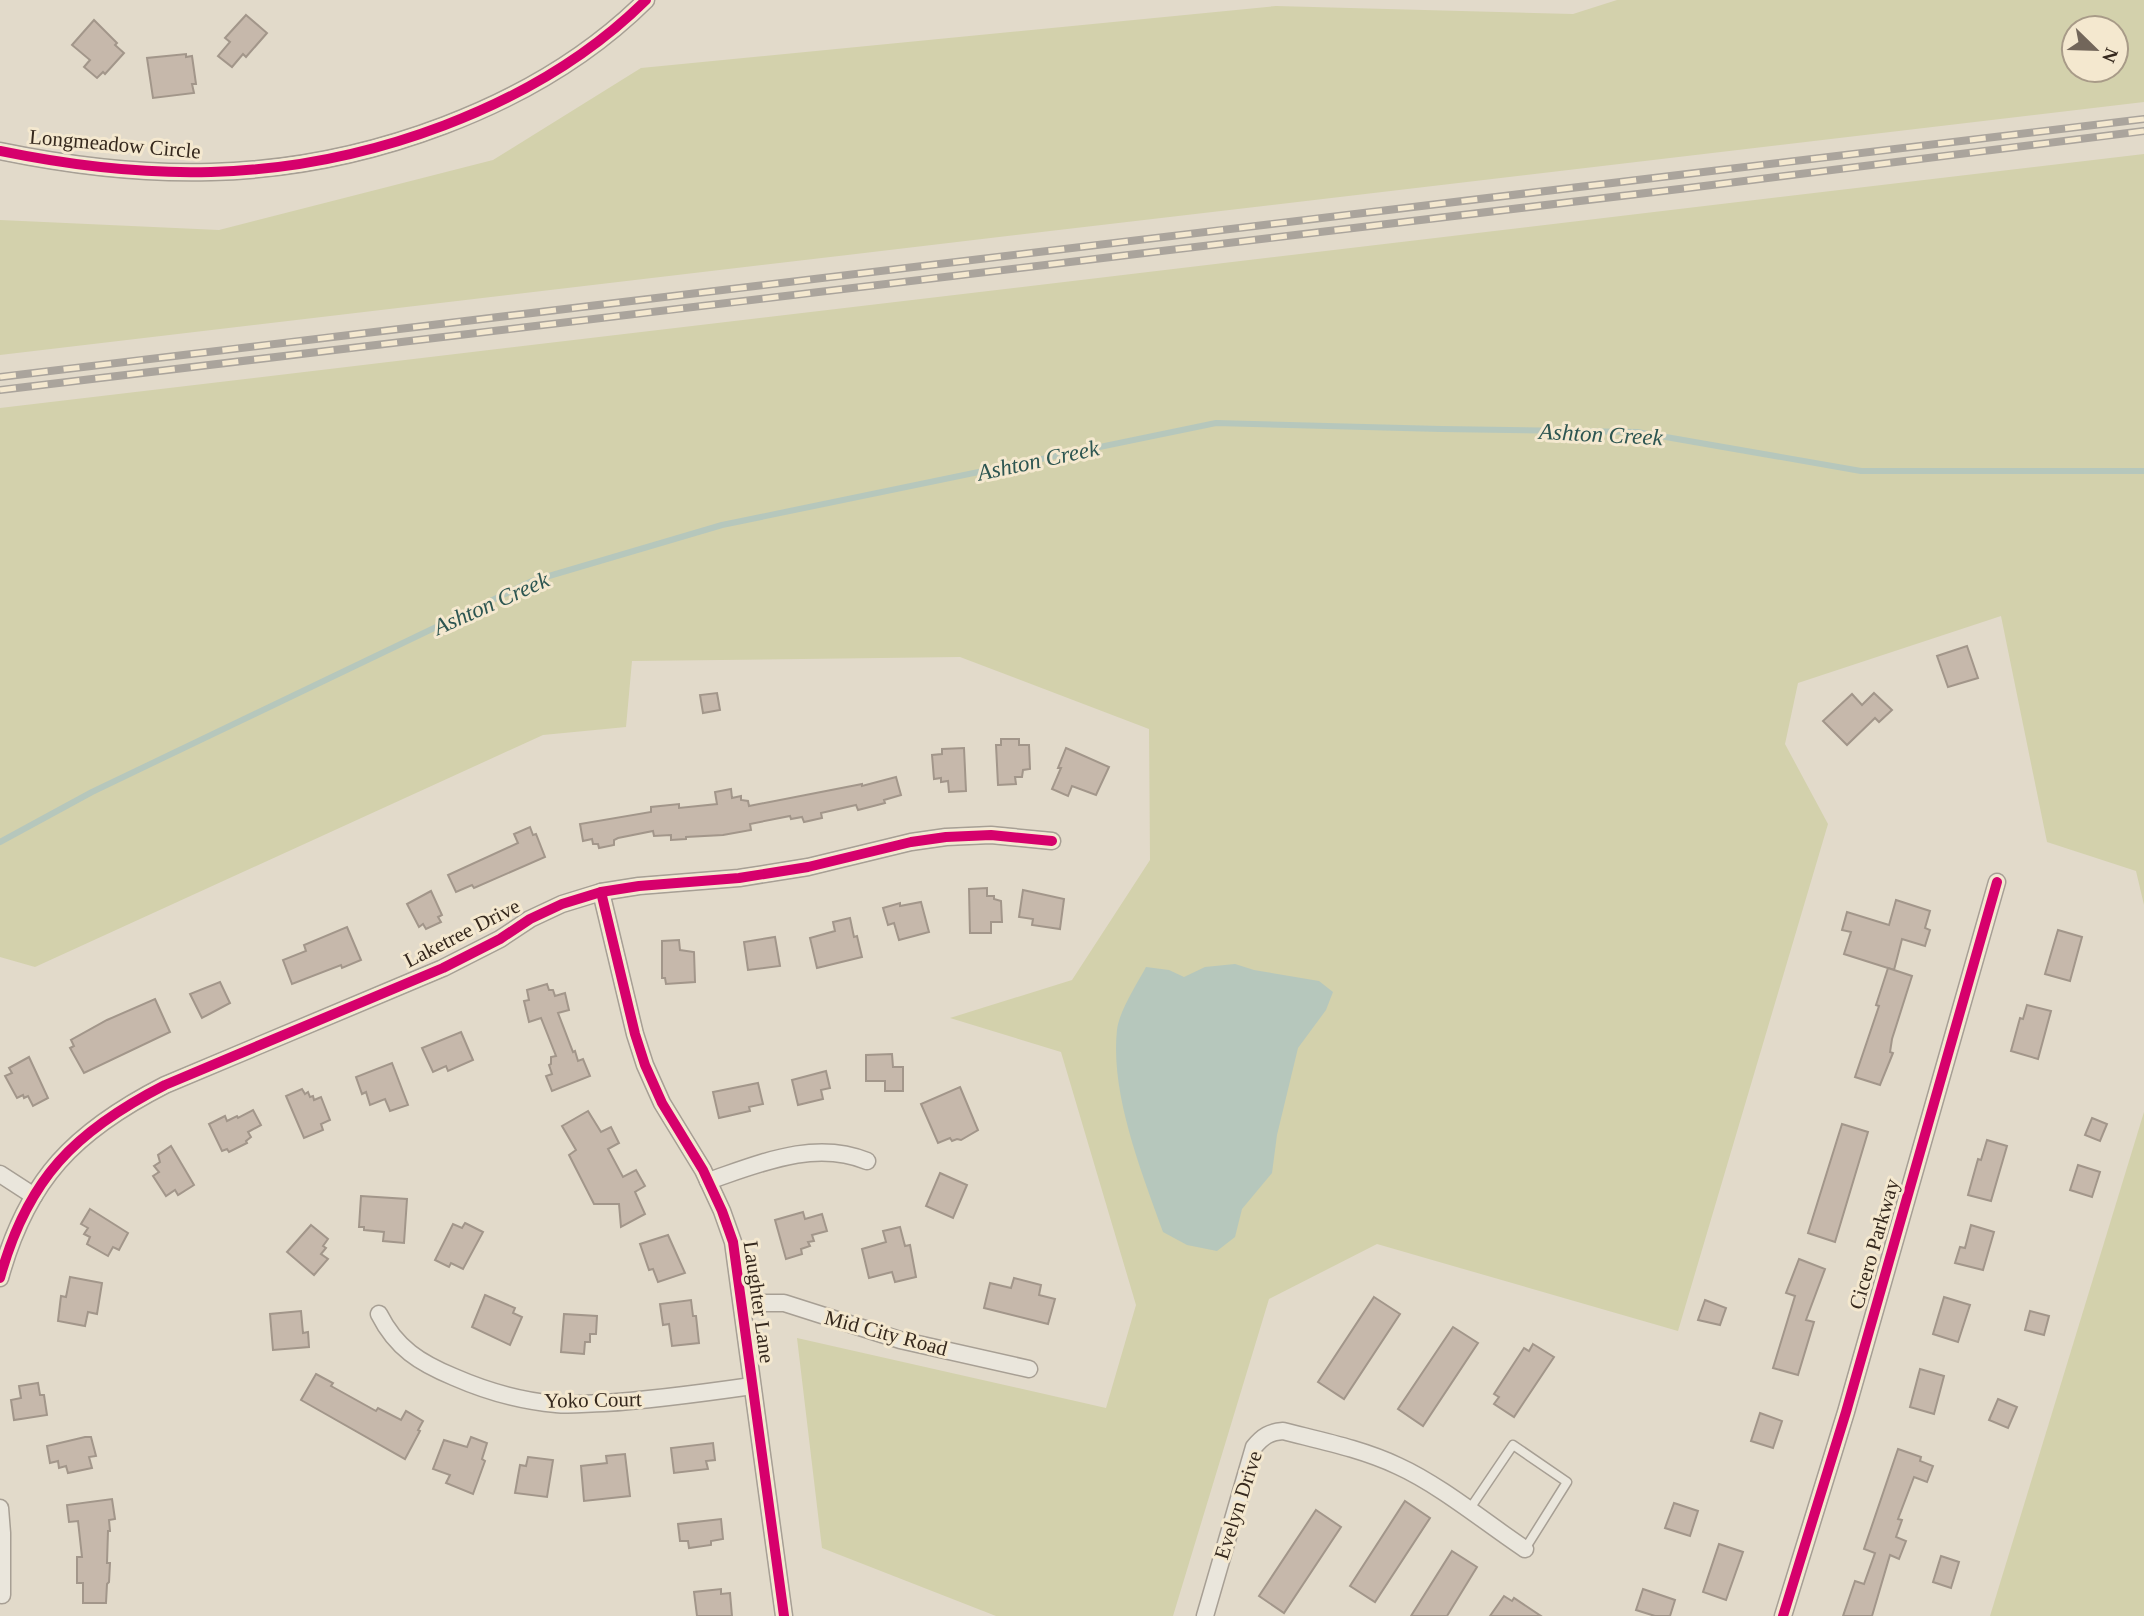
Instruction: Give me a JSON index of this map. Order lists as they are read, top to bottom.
{
  "streets": {
    "street": [
      "Longmeadow Circle",
      "Laketree Drive",
      "Cicero Parkway",
      "Laughter Lane",
      "Mid City Road",
      "Yoko Court",
      "Evelyn Drive"
    ]
  },
  "crossings": [
    ["Laketree Drive", "Laughter Lane"],
    ["Laughter Lane", "Mid City Road"],
    ["Laughter Lane", "Yoko Court"]
  ],
  "water": ["Ashton Creek"],
  "north": "bottom right"
}
